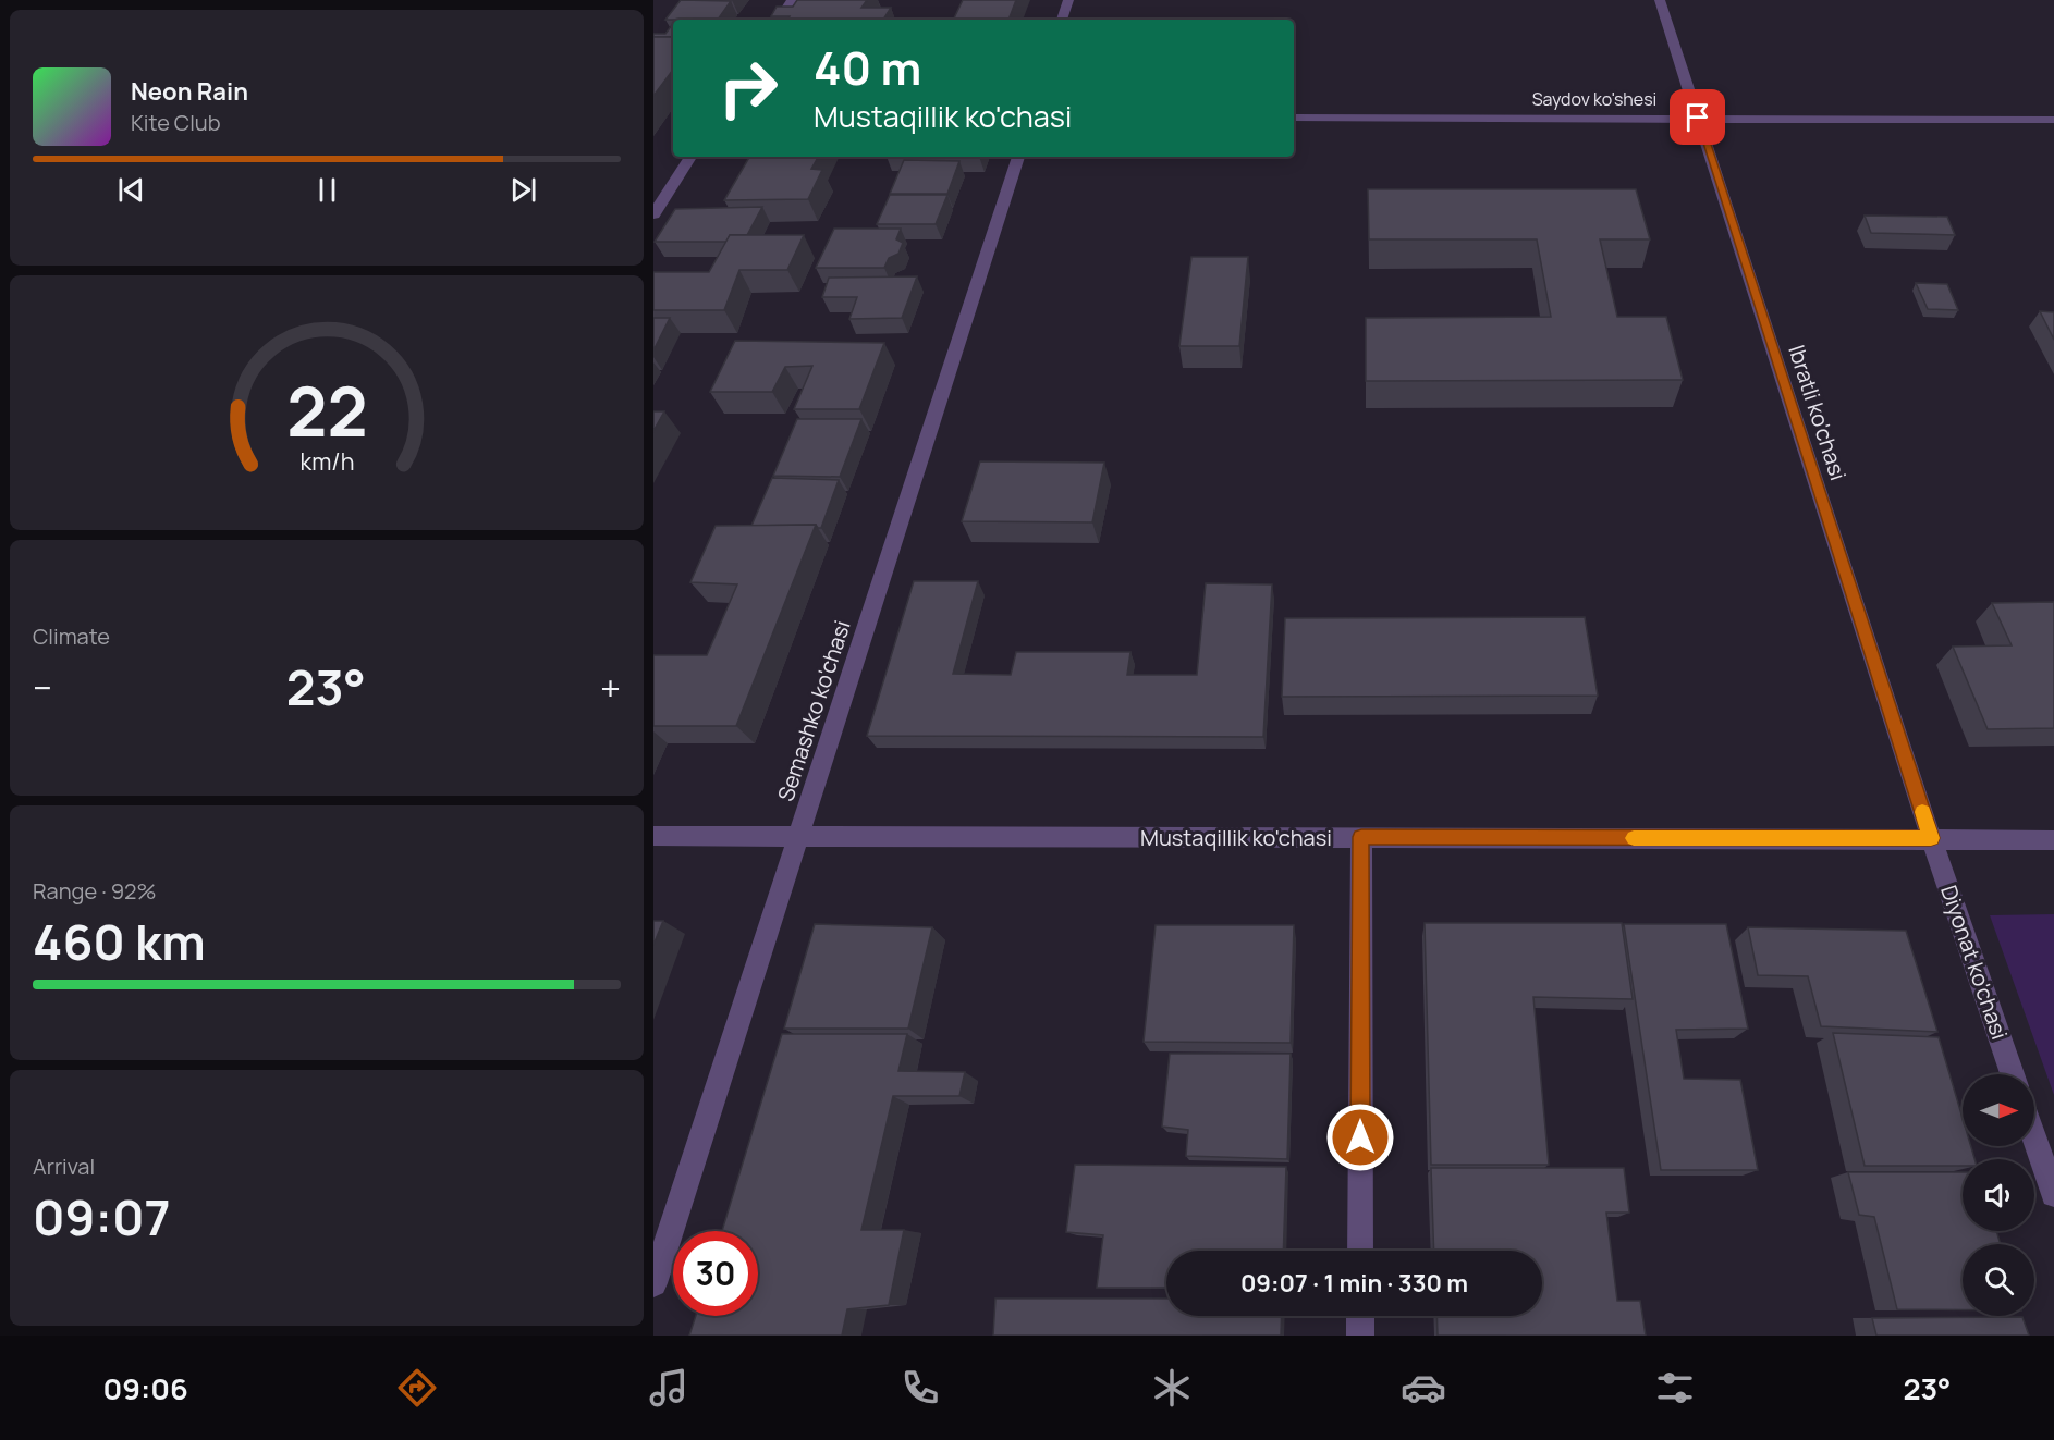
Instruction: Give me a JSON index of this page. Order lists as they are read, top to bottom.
{
  "streets": {
    "street": [
      "Saydov ko'shesi",
      "Ibratli ko'chasi",
      "Semashko ko'chasi",
      "Mustaqillik ko'chasi",
      "Diyonat ko'chasi"
    ]
  },
  "crossings": [
    ["Saydov ko'shesi", "Ibratli ko'chasi"],
    ["Ibratli ko'chasi", "Mustaqillik ko'chasi"],
    ["Ibratli ko'chasi", "Diyonat ko'chasi"],
    ["Semashko ko'chasi", "Mustaqillik ko'chasi"],
    ["Mustaqillik ko'chasi", "Diyonat ko'chasi"]
  ],
  "north": "right",
  "page": {
    "turn": ["40 m", "Mustaqillik ko'chasi"],
    "song": ["Neon Rain", "Kite Club"],
    "tile": [
      "Climate",
      ["Range · 92%", "460 km"],
      ["Arrival", "09:07"]
    ],
    "heat": ["−", "23°", "+"],
    "limit": "30",
    "trip": "09:07 · 1 min · 330 m",
    "tabs": ["09:06", "23°"],
    "gauge": ["22", "km/h"]
  }
}
